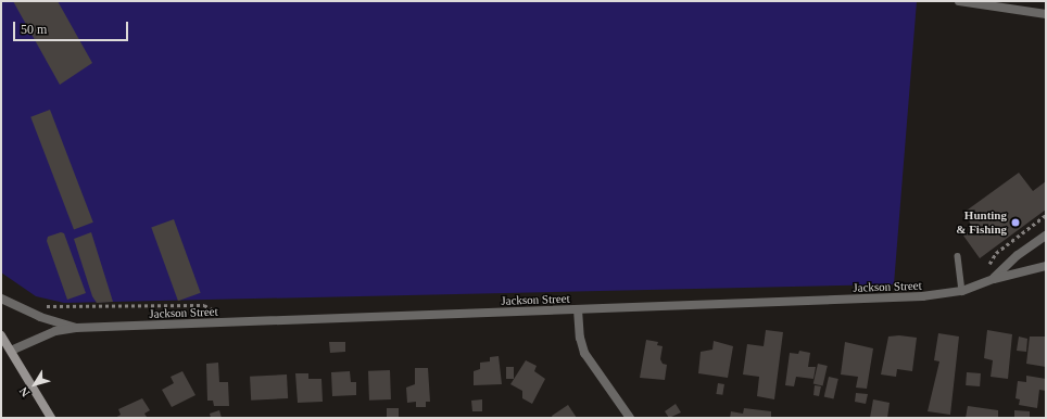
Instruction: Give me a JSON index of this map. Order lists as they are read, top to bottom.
{
  "streets": {
    "street": ["Jackson Street"]
  },
  "places": ["Hunting & Fishing"],
  "scale_bar": "50 m",
  "north": "bottom left"
}
